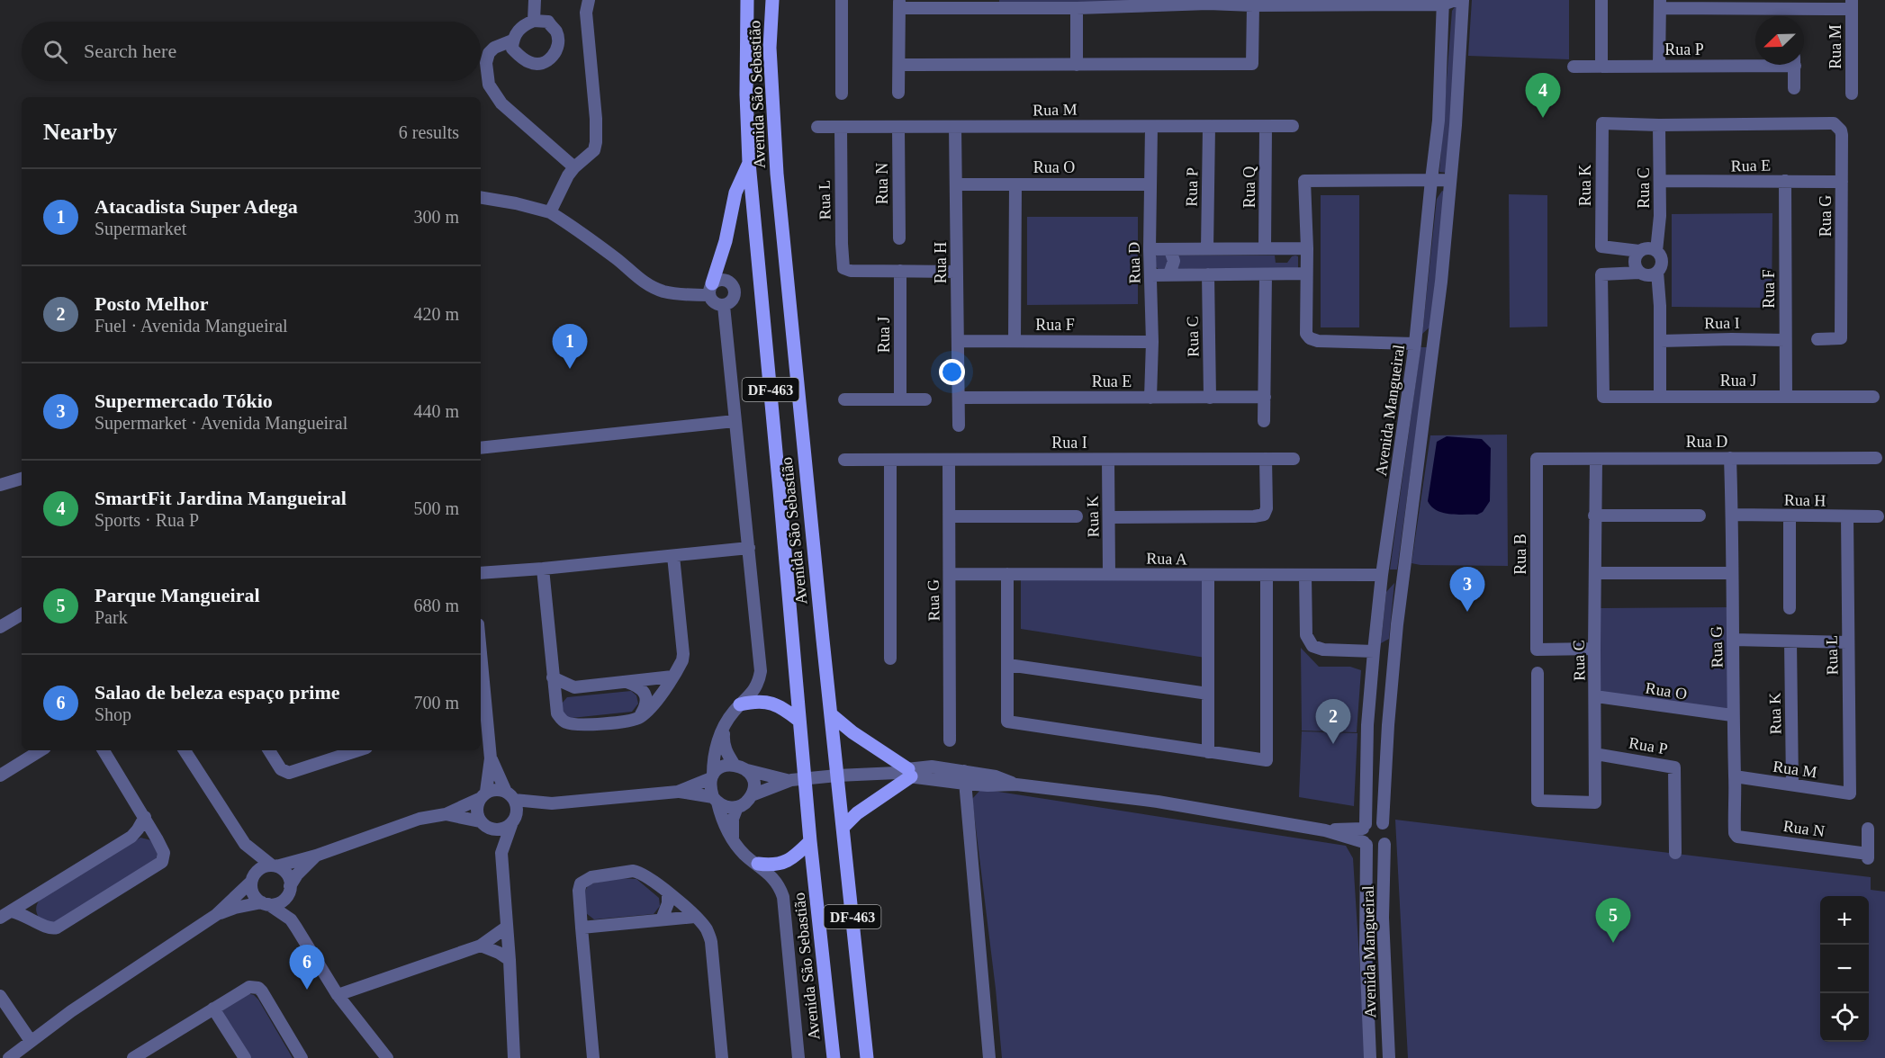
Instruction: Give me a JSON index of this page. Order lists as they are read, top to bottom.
{
  "streets": {
    "main road": ["Avenida São Sebastião", "DF-463"],
    "street": [
      "Rua M",
      "Rua P",
      "Rua E",
      "Rua O",
      "Rua N",
      "Rua K",
      "Rua Q",
      "Rua C",
      "Rua L",
      "Rua G",
      "Rua H",
      "Rua D",
      "Rua F",
      "Rua I",
      "Rua J",
      "Avenida Mangueiral",
      "Rua B",
      "Rua A"
    ]
  },
  "crossings": [
    ["Rua M", "Rua P"],
    ["Rua M", "Rua N"],
    ["Rua M", "Rua K"],
    ["Rua M", "Rua Q"],
    ["Rua M", "Rua L"],
    ["Rua M", "Rua G"],
    ["Rua M", "Rua H"],
    ["Rua M", "Rua D"],
    ["Rua P", "Rua C"],
    ["Rua E", "Rua C"],
    ["Rua E", "Rua G"],
    ["Rua E", "Rua H"],
    ["Rua E", "Rua D"],
    ["Rua E", "Rua F"],
    ["Rua O", "Rua C"],
    ["Rua O", "Rua G"],
    ["Rua O", "Rua H"],
    ["Rua O", "Rua D"],
    ["Rua N", "Rua G"],
    ["Rua K", "Rua C"],
    ["Rua K", "Rua G"],
    ["Rua K", "Rua I"],
    ["Rua K", "Rua J"],
    ["Rua K", "Rua A"],
    ["Rua C", "Rua G"],
    ["Rua C", "Rua D"],
    ["Rua C", "Rua J"],
    ["Rua C", "Rua B"],
    ["Rua L", "Rua H"],
    ["Rua L", "Rua J"],
    ["Rua G", "Rua H"],
    ["Rua G", "Rua D"],
    ["Rua G", "Rua I"],
    ["Rua G", "Rua A"],
    ["Rua H", "Rua F"],
    ["Rua D", "Rua F"],
    ["Rua D", "Rua B"],
    ["Rua F", "Rua I"],
    ["Rua F", "Rua J"],
    ["Avenida Mangueiral", "Rua A"]
  ],
  "north": "bottom left",
  "page": {
    "search": "Search here",
    "pins": [
      "4",
      "1",
      "3",
      "2",
      "5",
      "6"
    ],
    "heading": ["Nearby", "6 results"],
    "list": [
      {
        "mark": "1",
        "name": "Atacadista Super Adega",
        "note": "Supermarket",
        "value": "300 m"
      },
      {
        "mark": "2",
        "name": "Posto Melhor",
        "note": "Fuel · Avenida Mangueiral",
        "value": "420 m"
      },
      {
        "mark": "3",
        "name": "Supermercado Tókio",
        "note": "Supermarket · Avenida Mangueiral",
        "value": "440 m"
      },
      {
        "mark": "4",
        "name": "SmartFit Jardina Mangueiral",
        "note": "Sports · Rua P",
        "value": "500 m"
      },
      {
        "mark": "5",
        "name": "Parque Mangueiral",
        "note": "Park",
        "value": "680 m"
      },
      {
        "mark": "6",
        "name": "Salao de beleza espaço prime",
        "note": "Shop",
        "value": "700 m"
      }
    ],
    "map_buttons": ["+", "−"]
  }
}
